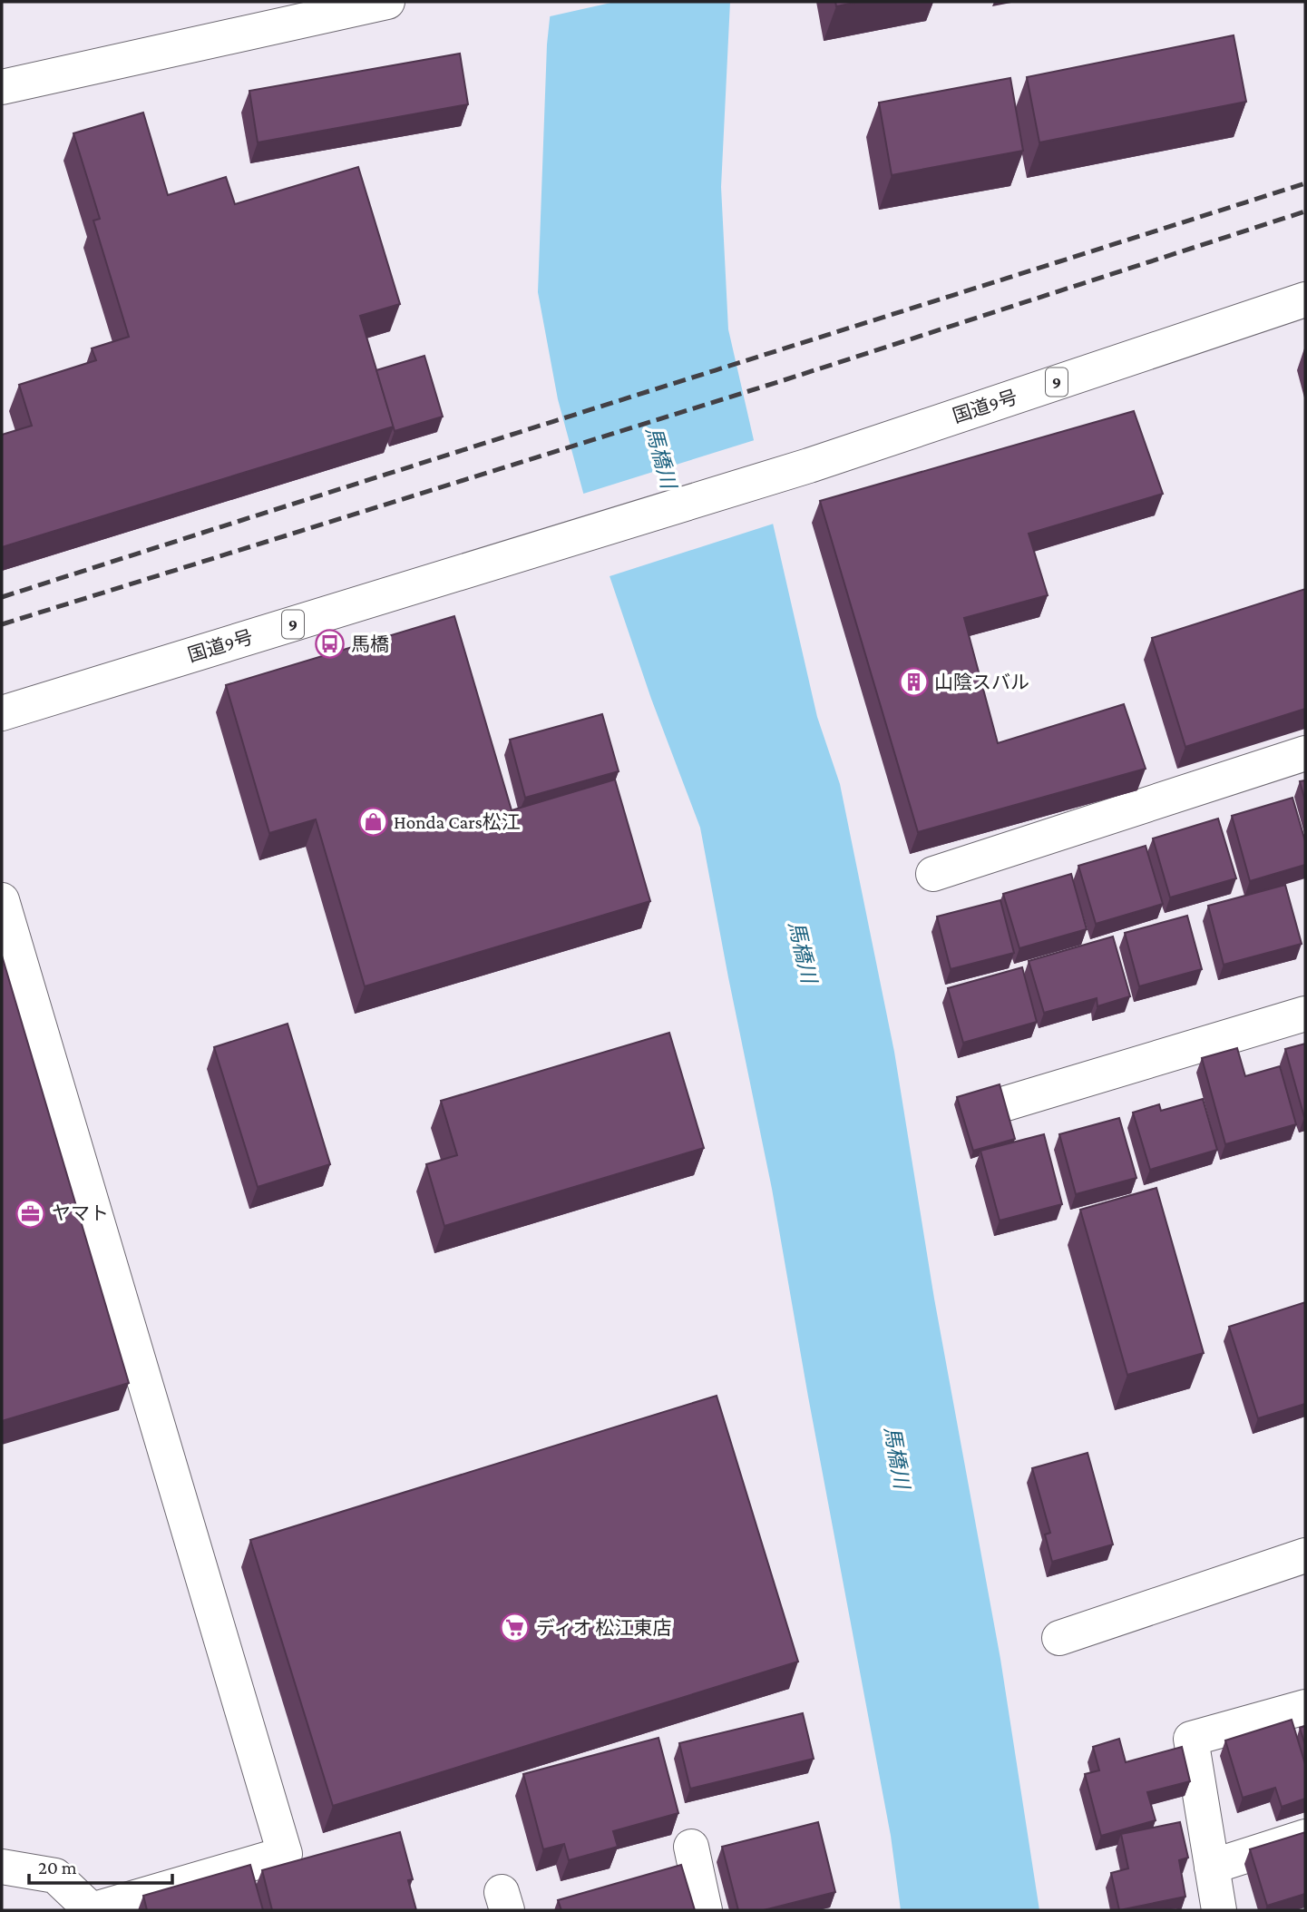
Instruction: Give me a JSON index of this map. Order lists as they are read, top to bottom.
{
  "streets": {
    "main road": ["9", "国道9号"]
  },
  "water": ["馬橋川"],
  "places": {
    "bus stop": ["馬橋"],
    "building": ["山陰スバル"],
    "shop": ["Honda Cars松江"],
    "office": ["ヤマト"],
    "supermarket": ["ディオ 松江東店"]
  },
  "scale_bar": "20 m"
}
